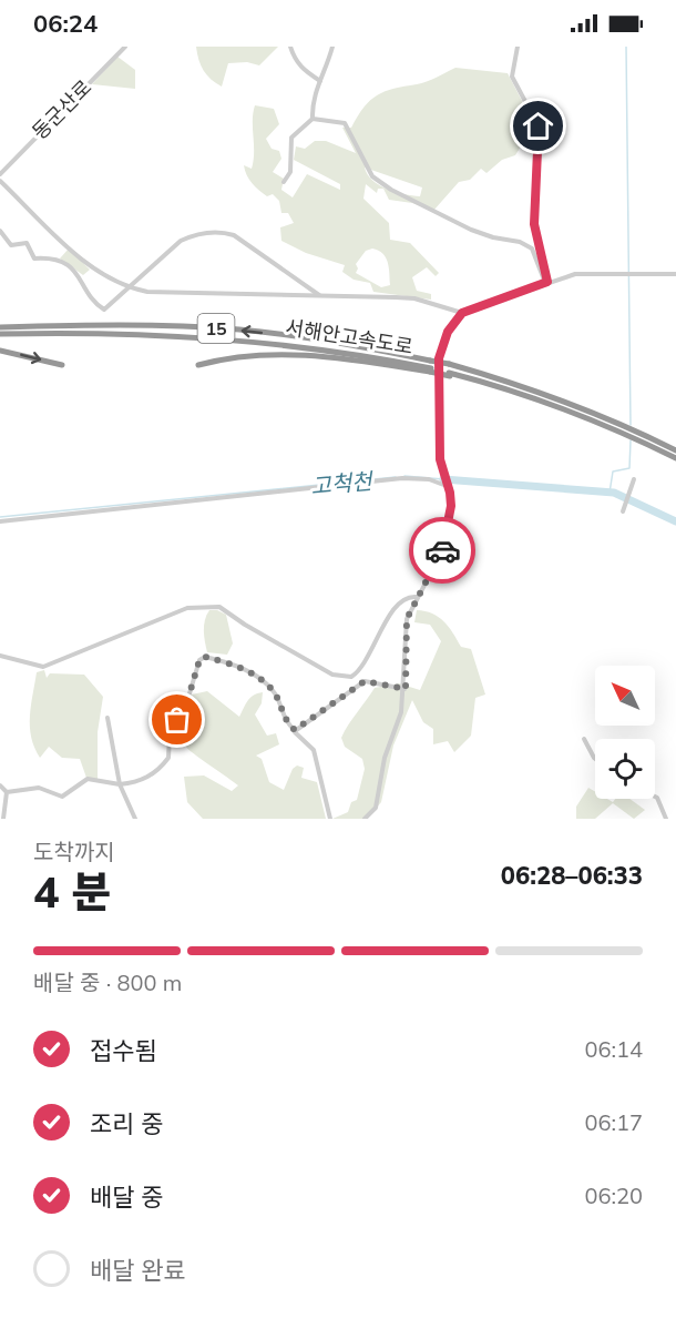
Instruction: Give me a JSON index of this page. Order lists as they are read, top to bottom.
{
  "streets": {
    "highway": ["15", "서해안고속도로"],
    "street": ["동군산로"]
  },
  "water": ["고척천"],
  "north": "top left",
  "page": {
    "status": "06:24",
    "heading": ["4 분", "도착까지", "06:28–06:33"],
    "bar": "배달 중 · 800 m",
    "list": [
      ["접수됨", "06:14"],
      ["조리 중", "06:17"],
      ["배달 중", "06:20"],
      "배달 완료"
    ]
  }
}
